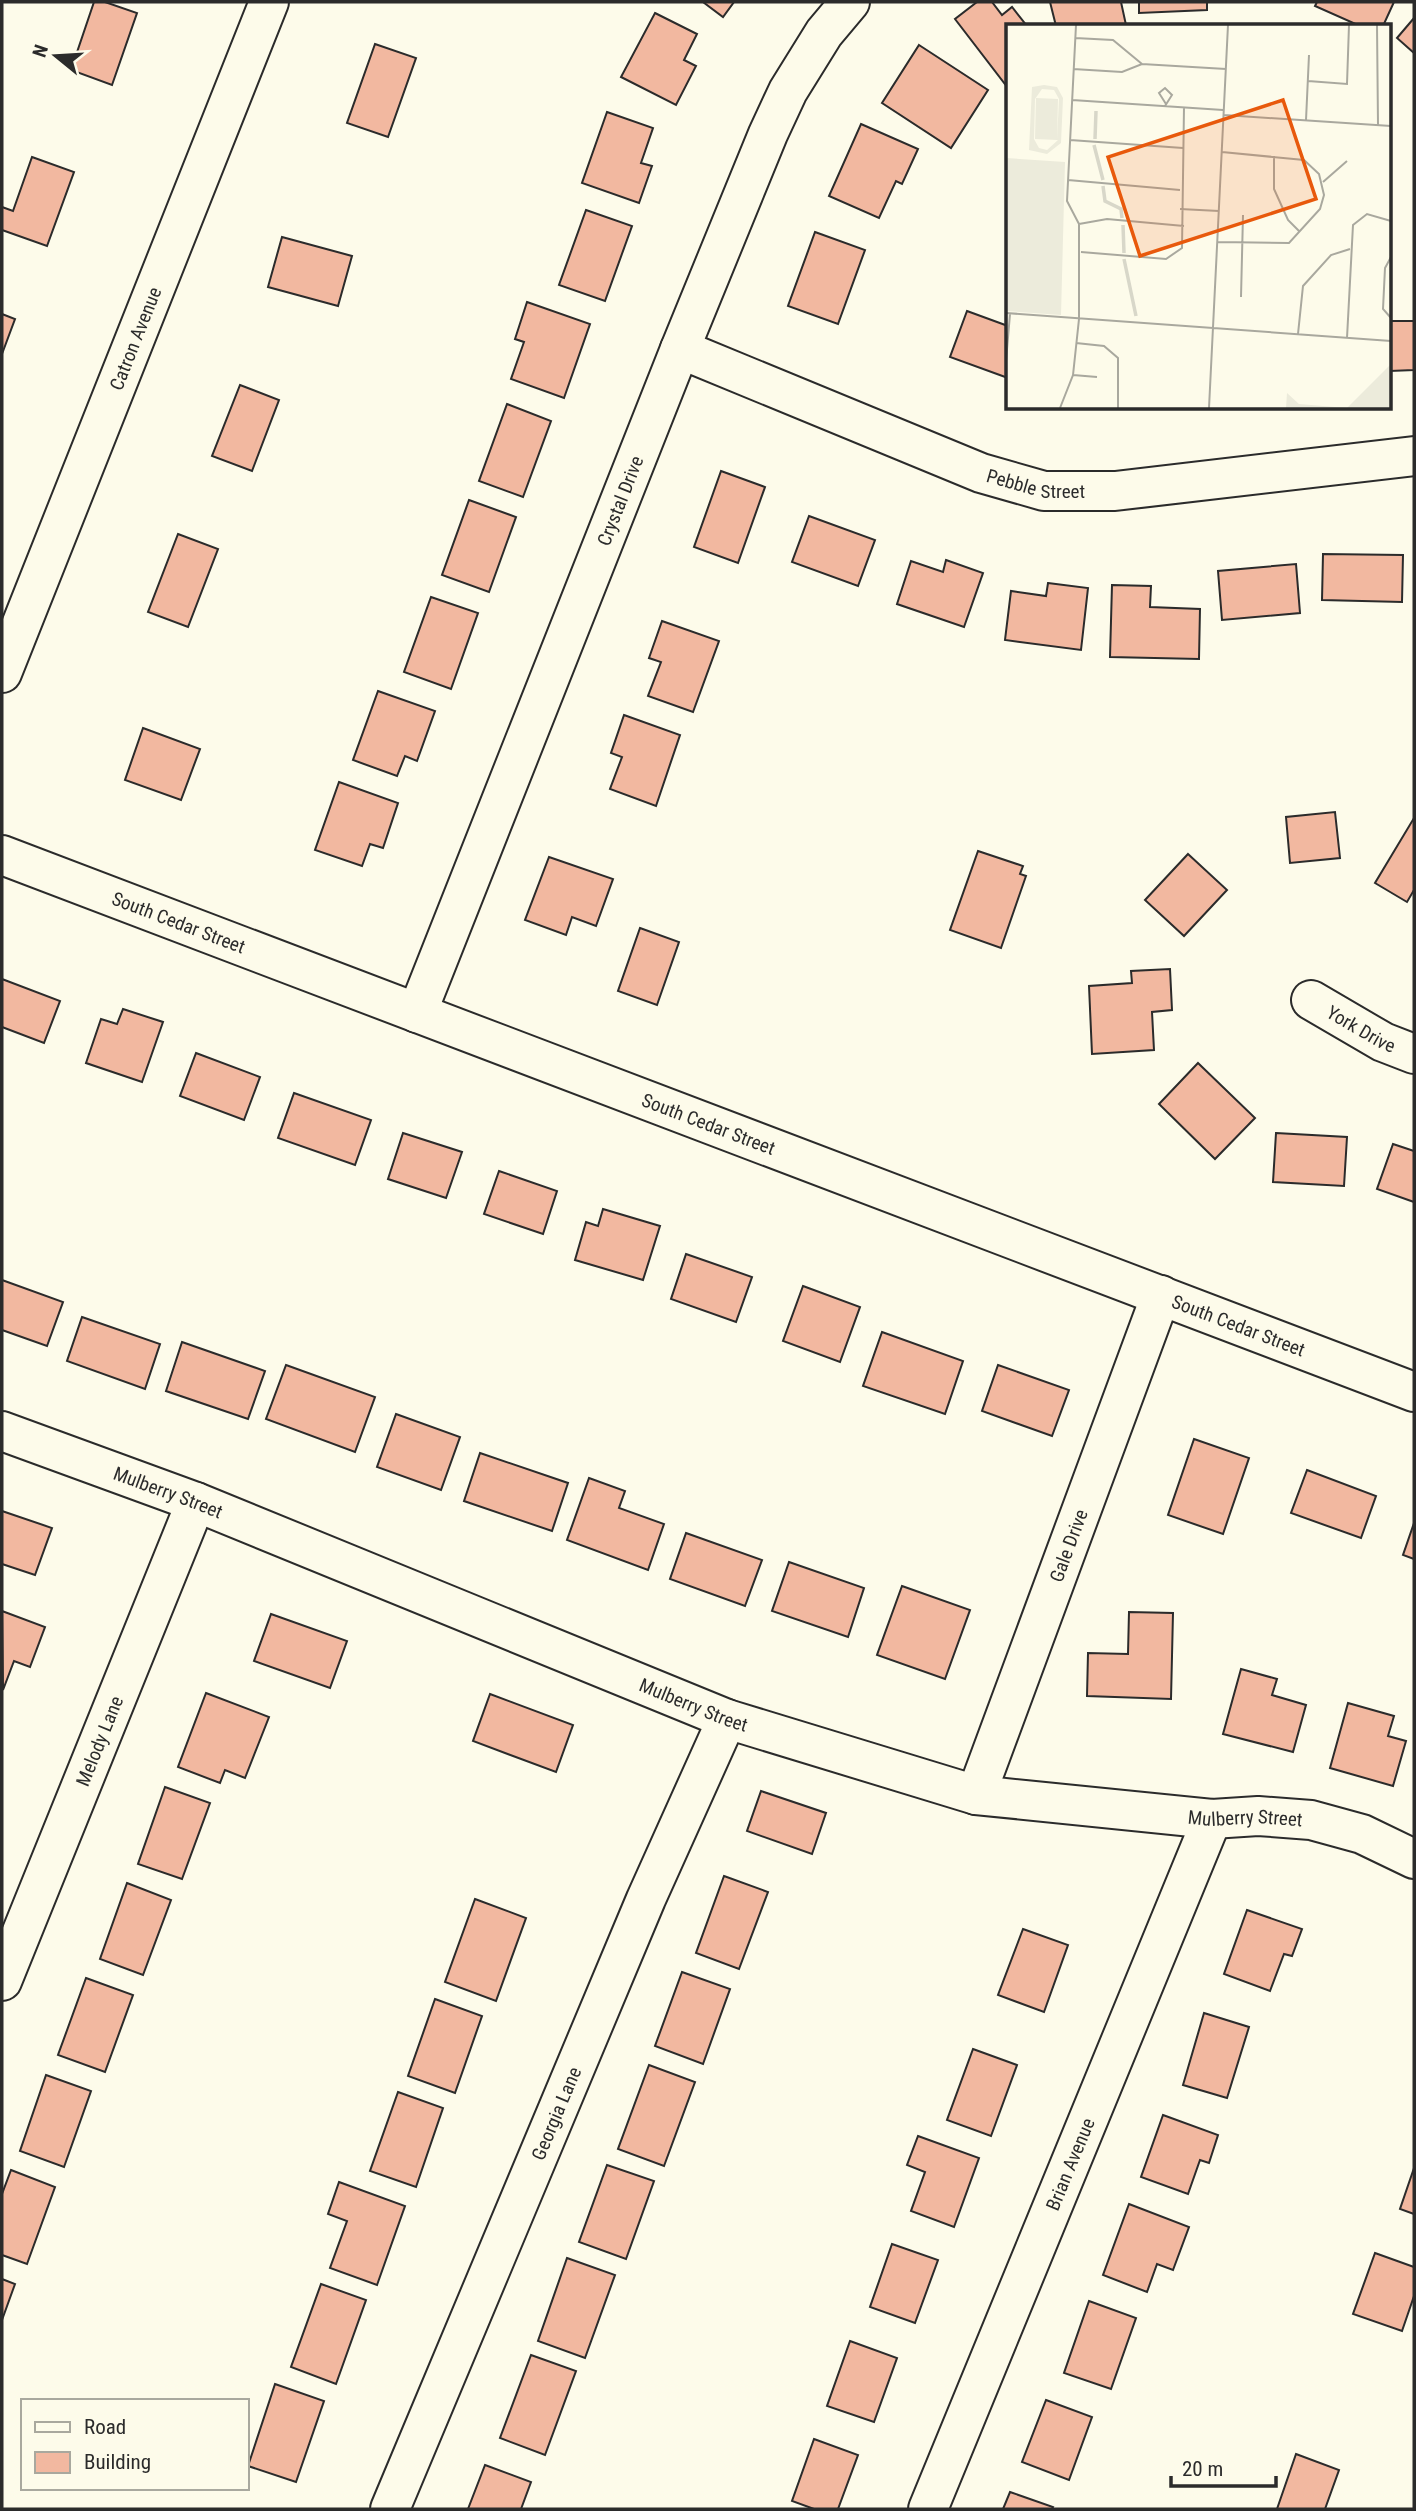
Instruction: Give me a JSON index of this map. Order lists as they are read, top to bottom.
{
  "streets": {
    "street": [
      "Catron Avenue",
      "Pebble Street",
      "Crystal Drive",
      "South Cedar Street",
      "York Drive",
      "Mulberry Street",
      "Gale Drive",
      "Melody Lane",
      "Georgia Lane",
      "Brian Avenue"
    ]
  },
  "crossings": [
    ["Pebble Street", "Crystal Drive"],
    ["Crystal Drive", "South Cedar Street"],
    ["South Cedar Street", "Gale Drive"],
    ["Mulberry Street", "Gale Drive"],
    ["Mulberry Street", "Melody Lane"],
    ["Mulberry Street", "Georgia Lane"],
    ["Mulberry Street", "Brian Avenue"]
  ],
  "legend": ["Road", "Building"],
  "scale_bar": "20 m",
  "north": "left"
}
